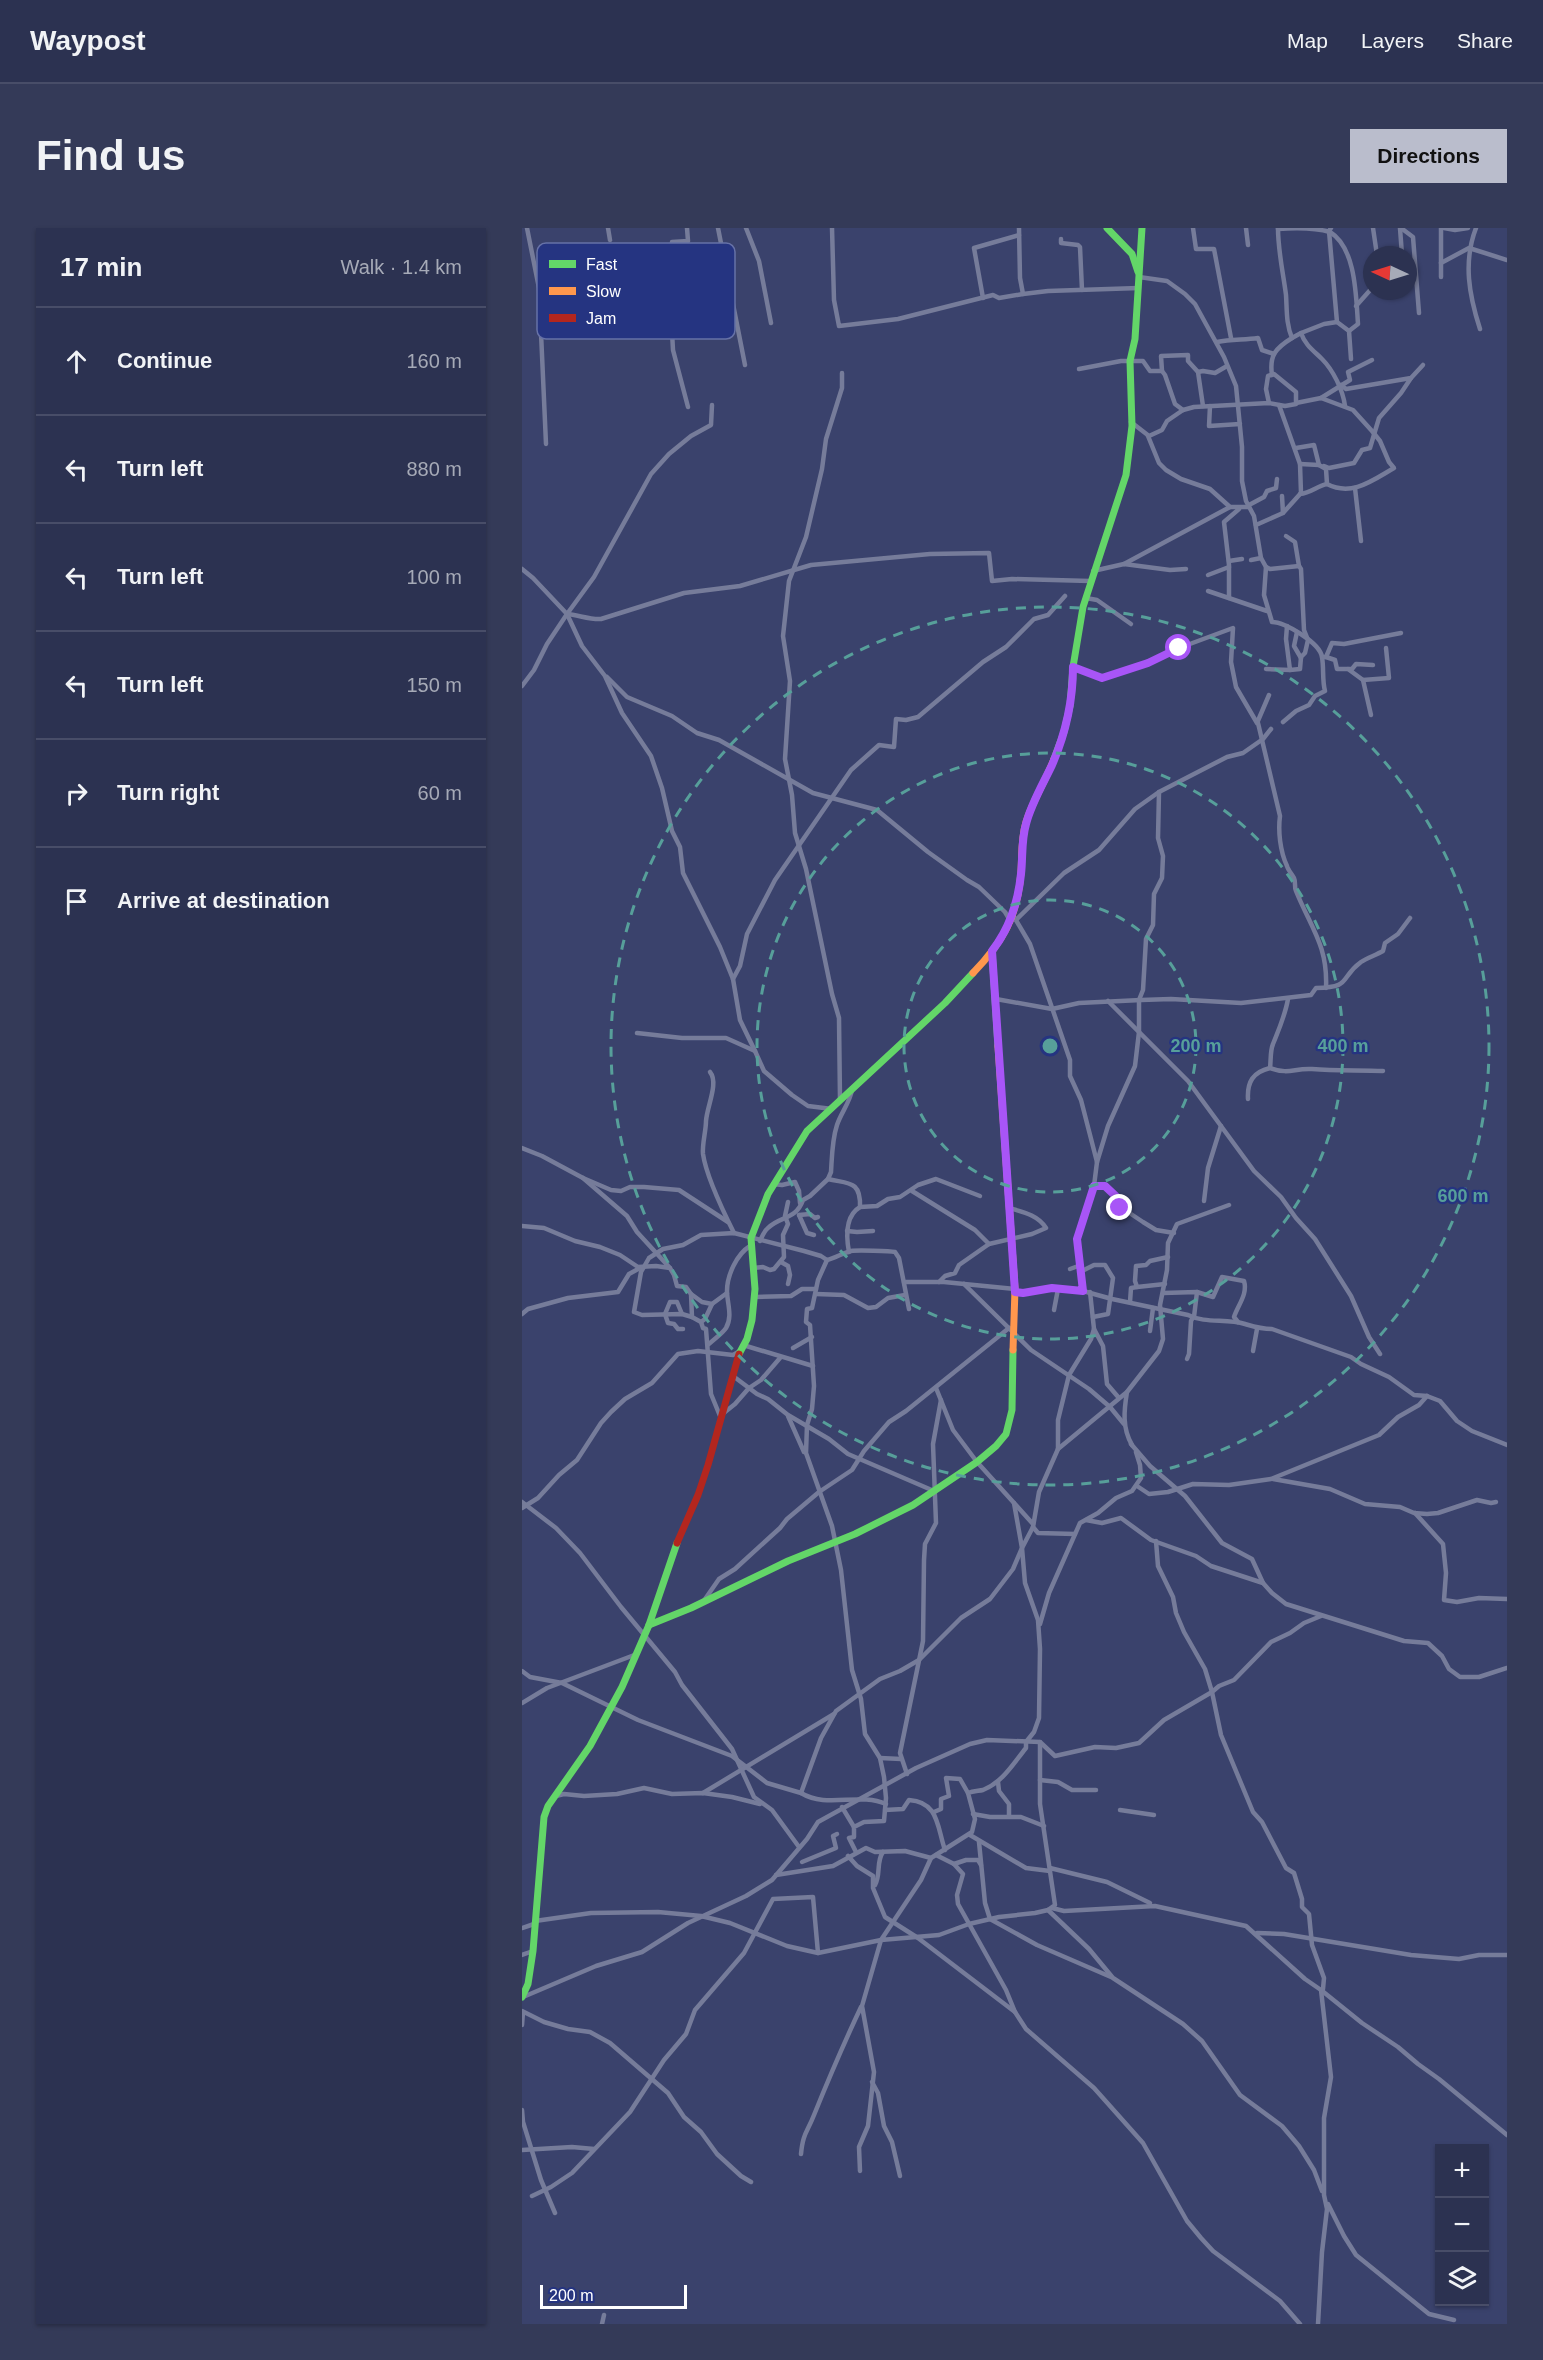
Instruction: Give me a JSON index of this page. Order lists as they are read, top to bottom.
{
  "legend": ["Fast", "Slow", "Jam"],
  "scale_bar": "200 m",
  "north": "left",
  "page": {
    "header": "Waypost",
    "nav": ["Map", "Layers", "Share"],
    "buttons": "Directions",
    "title": "Find us",
    "heading": ["17 min", "Walk · 1.4 km"],
    "list": [
      ["Continue", "160 m"],
      ["Turn left", "880 m"],
      ["Turn left", "100 m"],
      ["Turn left", "150 m"],
      ["Turn right", "60 m"],
      "Arrive at destination"
    ],
    "map_buttons": ["+", "−"],
    "scale": "200 m"
  },
  "rings": ["200 m", "400 m", "600 m"]
}
